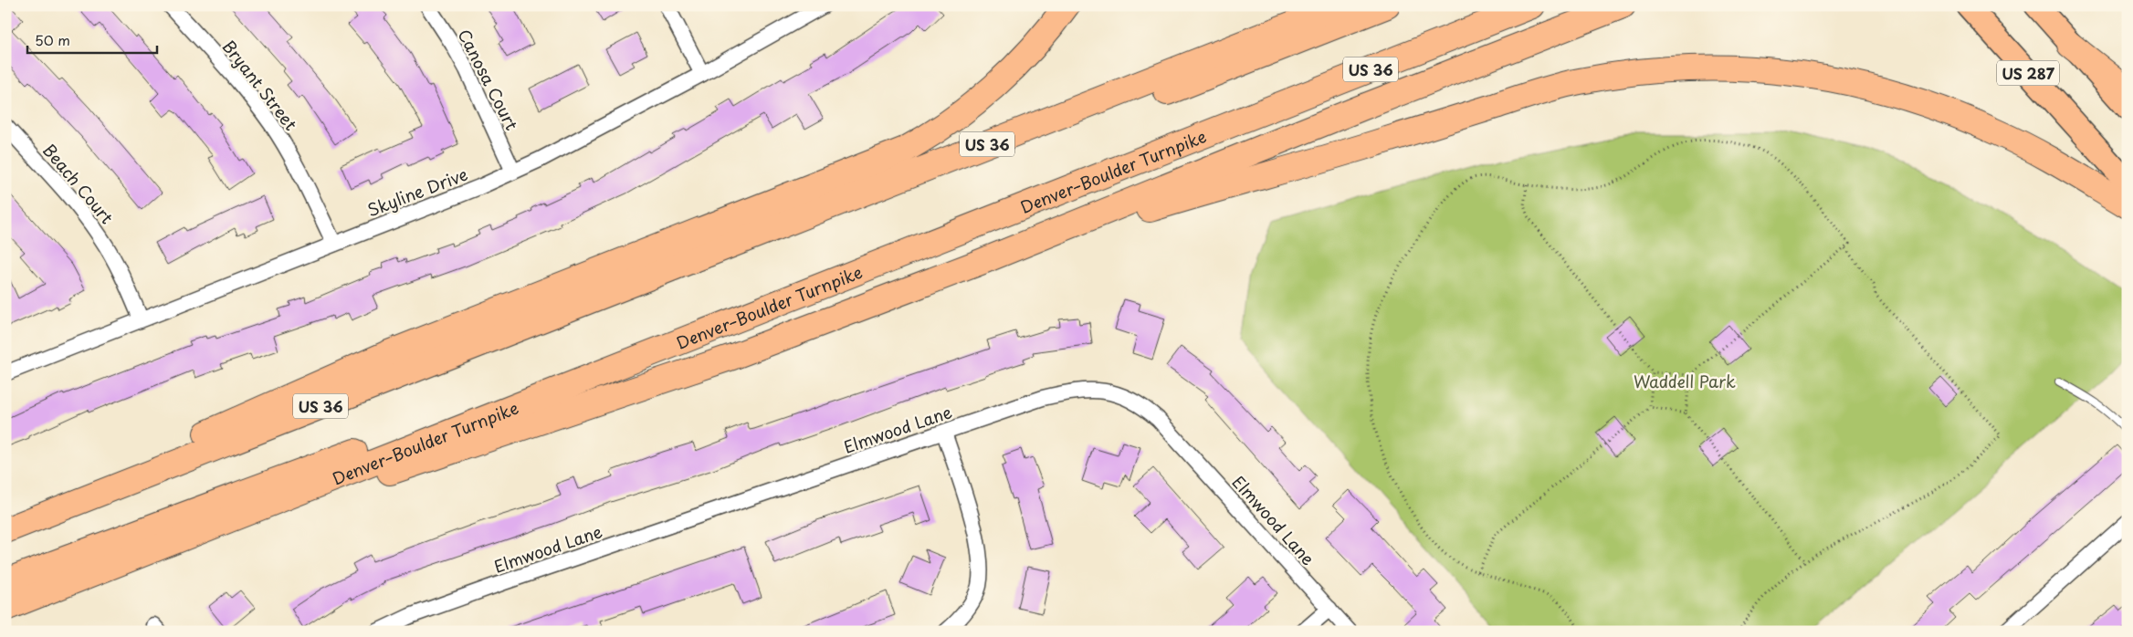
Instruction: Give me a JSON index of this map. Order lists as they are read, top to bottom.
{
  "streets": {
    "highway": ["US 36", "Denver–Boulder Turnpike"],
    "main road": ["US 287"],
    "street": [
      "Canosa Court",
      "Bryant Street",
      "Beach Court",
      "Skyline Drive",
      "Elmwood Lane"
    ]
  },
  "crossings": [
    ["Canosa Court", "Skyline Drive"],
    ["Bryant Street", "Skyline Drive"],
    ["Beach Court", "Skyline Drive"]
  ],
  "parks": ["Waddell Park"],
  "scale_bar": "50 m"
}
